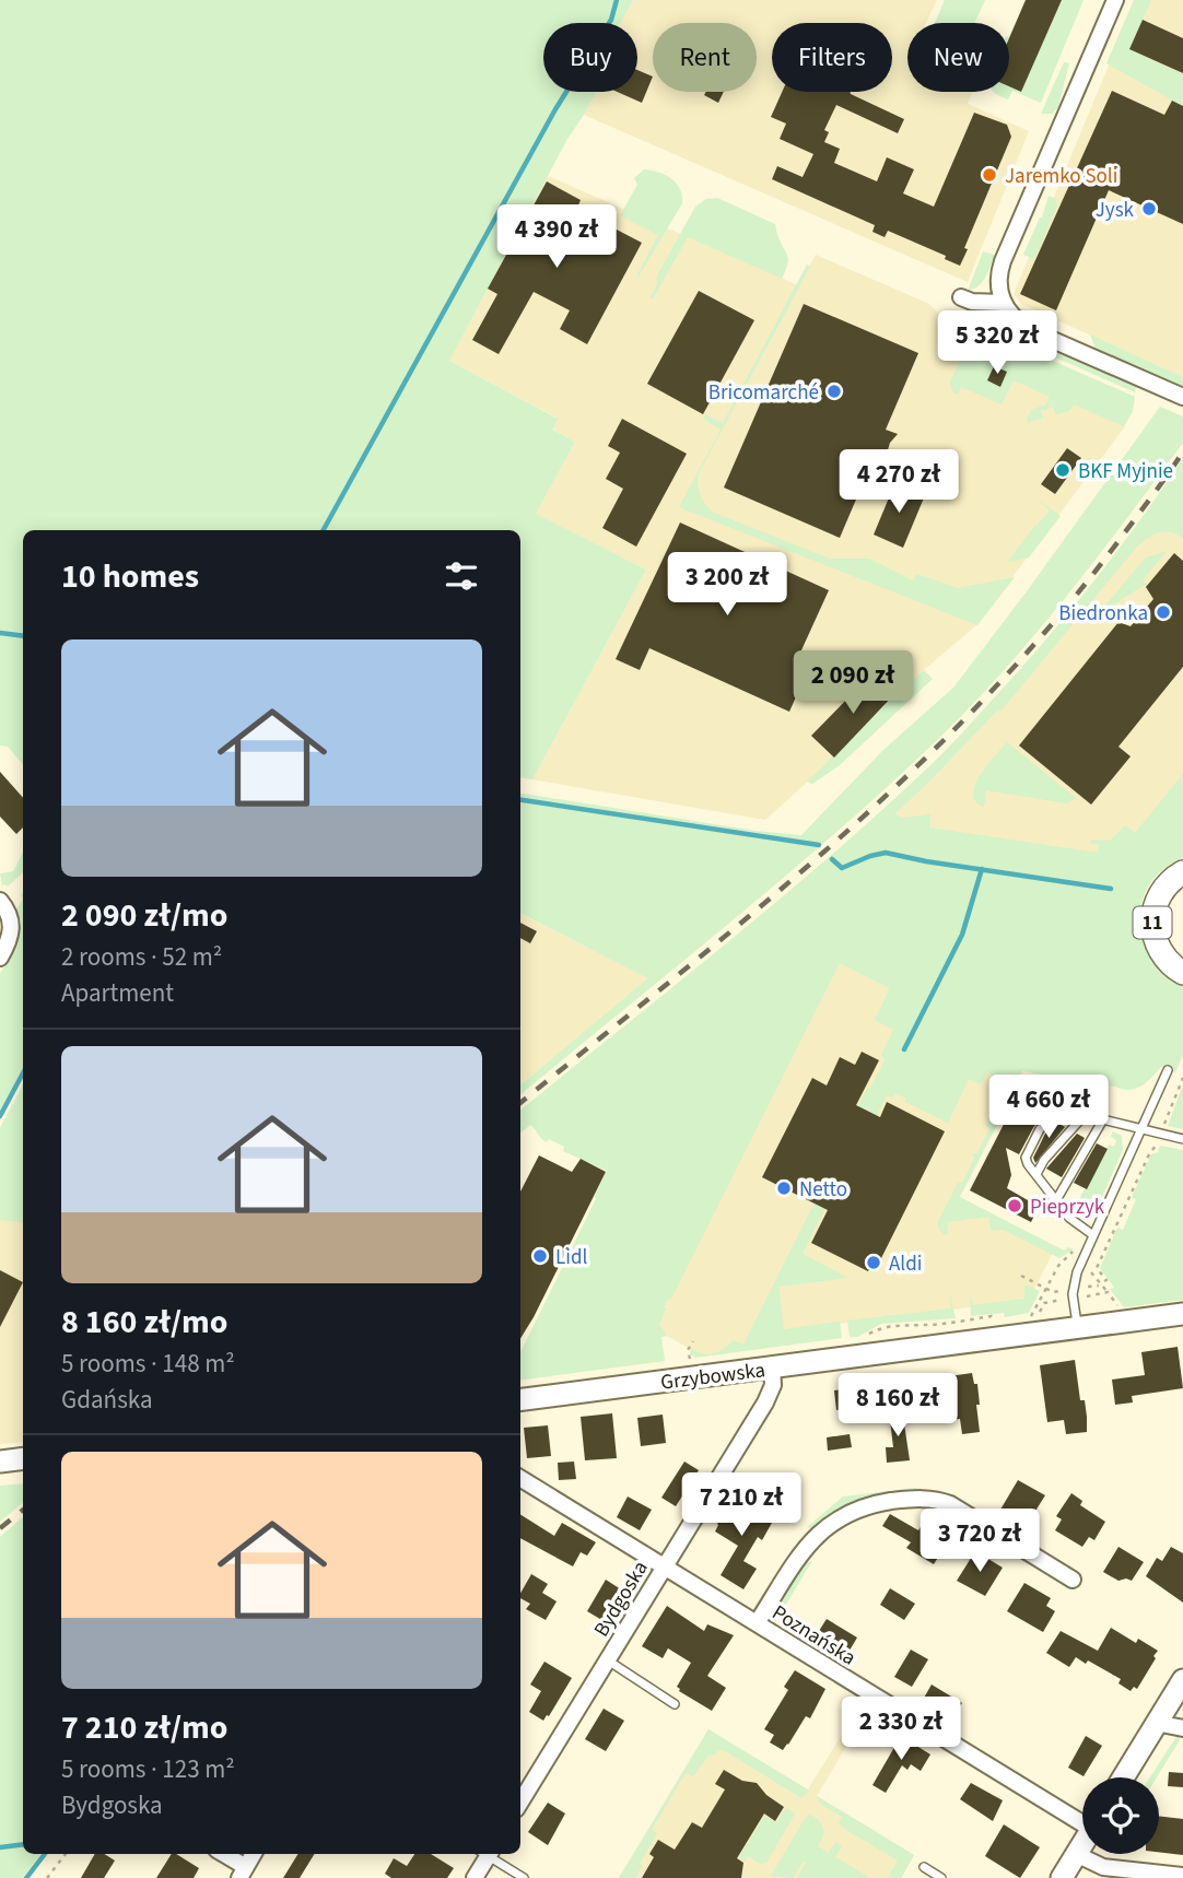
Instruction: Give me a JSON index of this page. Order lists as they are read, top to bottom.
{
  "streets": {
    "main road": ["11"],
    "street": ["Grzybowska", "Bydgoska", "Poznańska"]
  },
  "crossings": [
    ["Grzybowska", "Bydgoska"],
    ["Bydgoska", "Poznańska"]
  ],
  "places": [
    "Jaremko Soli",
    "Jysk",
    "Bricomarché",
    "BKF Myjnie",
    "Biedronka",
    "Netto",
    "Pieprzyk",
    "Lidl",
    "Aldi"
  ],
  "page": {
    "chip": [
      "Buy",
      "Rent",
      "Filters",
      "New"
    ],
    "price": [
      "4 390 zł",
      "5 320 zł",
      "4 270 zł",
      "3 200 zł",
      "2 090 zł",
      "4 660 zł",
      "8 160 zł",
      "7 210 zł",
      "3 720 zł",
      "2 330 zł"
    ],
    "heading": "10 homes",
    "list": [
      {
        "name": "2 090 zł/mo",
        "note": "2 rooms · 52 m² · Apartment"
      },
      {
        "name": "8 160 zł/mo",
        "note": "5 rooms · 148 m² · Gdańska"
      },
      {
        "name": "7 210 zł/mo",
        "note": "5 rooms · 123 m² · Bydgoska"
      }
    ]
  }
}
